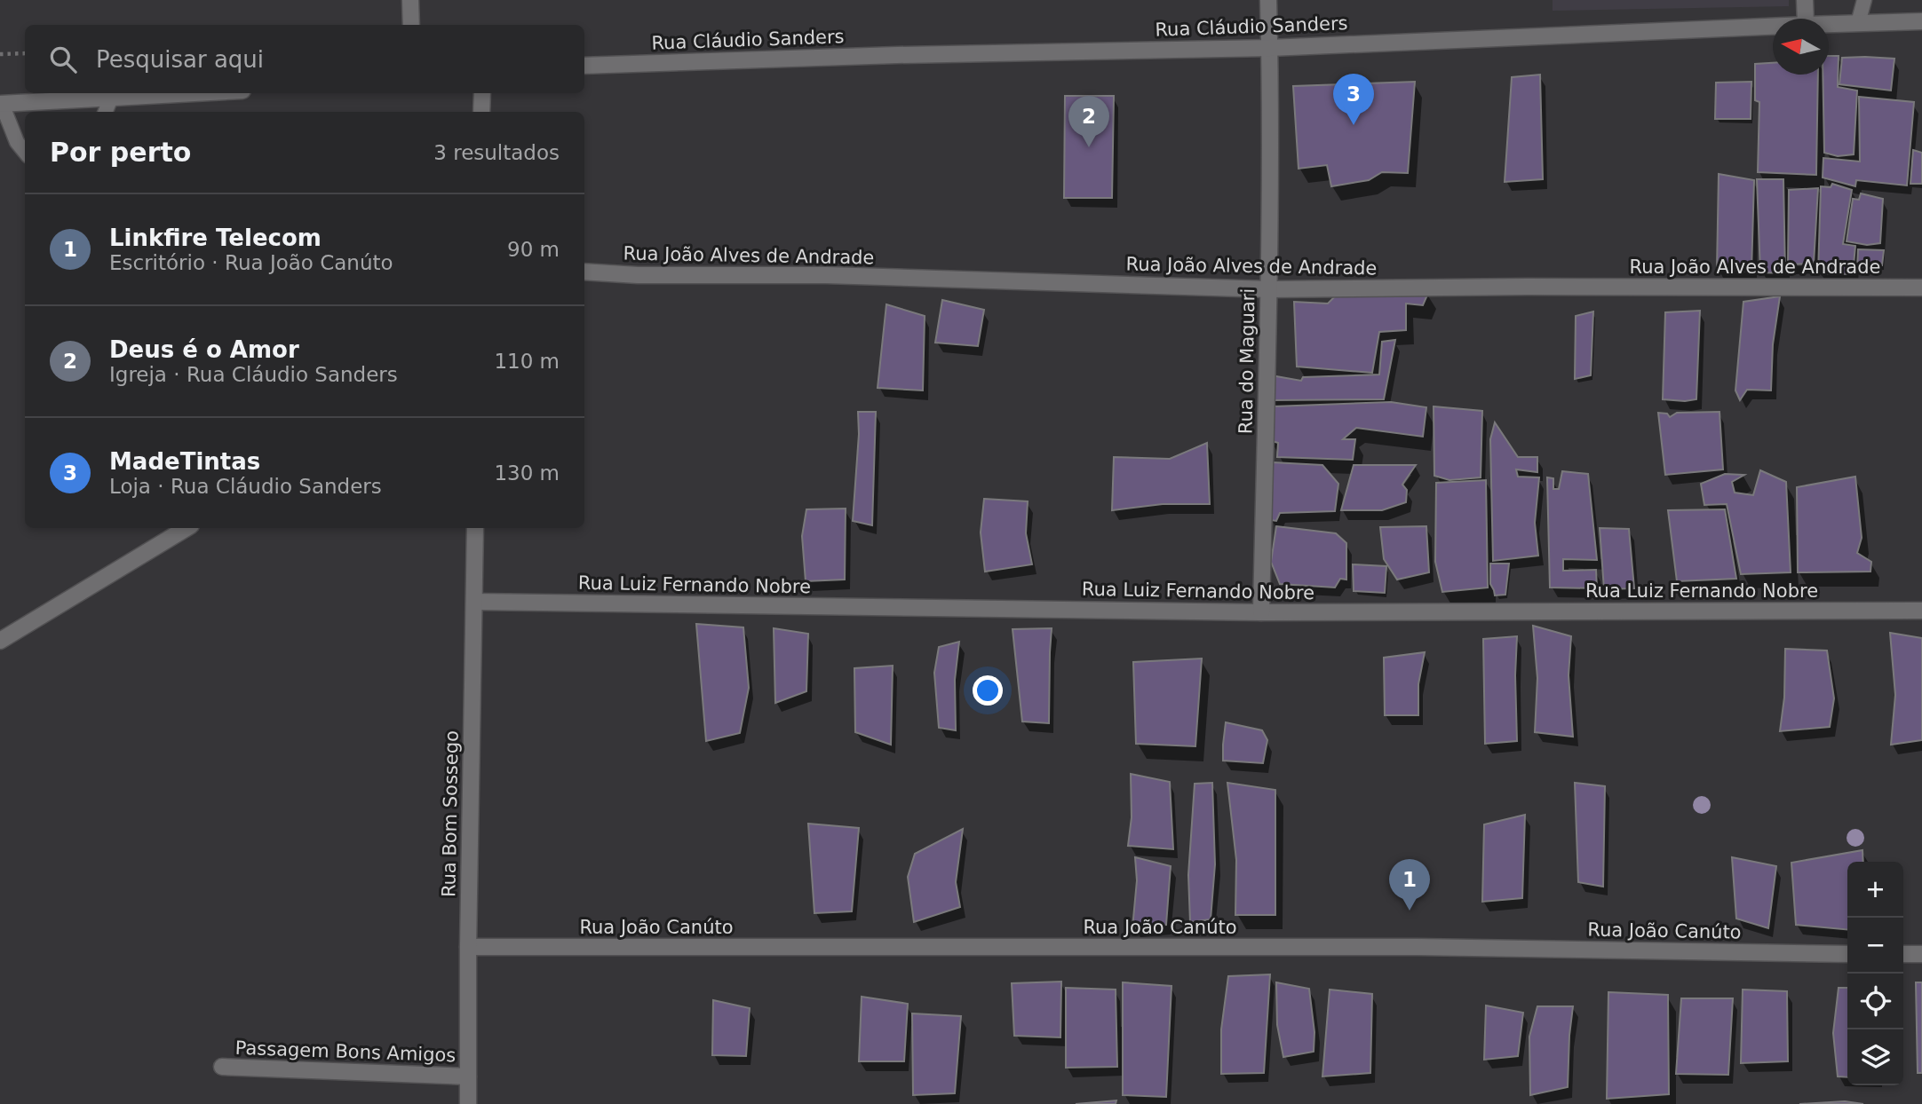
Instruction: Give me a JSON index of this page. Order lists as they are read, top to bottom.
{
  "streets": {
    "street": [
      "Rua Cláudio Sanders",
      "Rua João Alves de Andrade",
      "Rua do Maguari",
      "Rua Luiz Fernando Nobre",
      "Rua Bom Sossego",
      "Rua João Canúto",
      "Passagem Bons Amigos"
    ]
  },
  "crossings": [
    ["Rua Cláudio Sanders", "Rua do Maguari"],
    ["Rua João Alves de Andrade", "Rua do Maguari"],
    ["Rua do Maguari", "Rua Luiz Fernando Nobre"],
    ["Rua Luiz Fernando Nobre", "Rua Bom Sossego"],
    ["Rua Bom Sossego", "Rua João Canúto"],
    ["Rua Bom Sossego", "Passagem Bons Amigos"]
  ],
  "north": "left",
  "page": {
    "search": "Pesquisar aqui",
    "pins": ["3", "2", "1"],
    "heading": ["Por perto", "3 resultados"],
    "list": [
      {
        "mark": "1",
        "name": "Linkfire Telecom",
        "note": "Escritório · Rua João Canúto",
        "value": "90 m"
      },
      {
        "mark": "2",
        "name": "Deus é o Amor",
        "note": "Igreja · Rua Cláudio Sanders",
        "value": "110 m"
      },
      {
        "mark": "3",
        "name": "MadeTintas",
        "note": "Loja · Rua Cláudio Sanders",
        "value": "130 m"
      }
    ],
    "map_buttons": ["+", "−"]
  }
}
